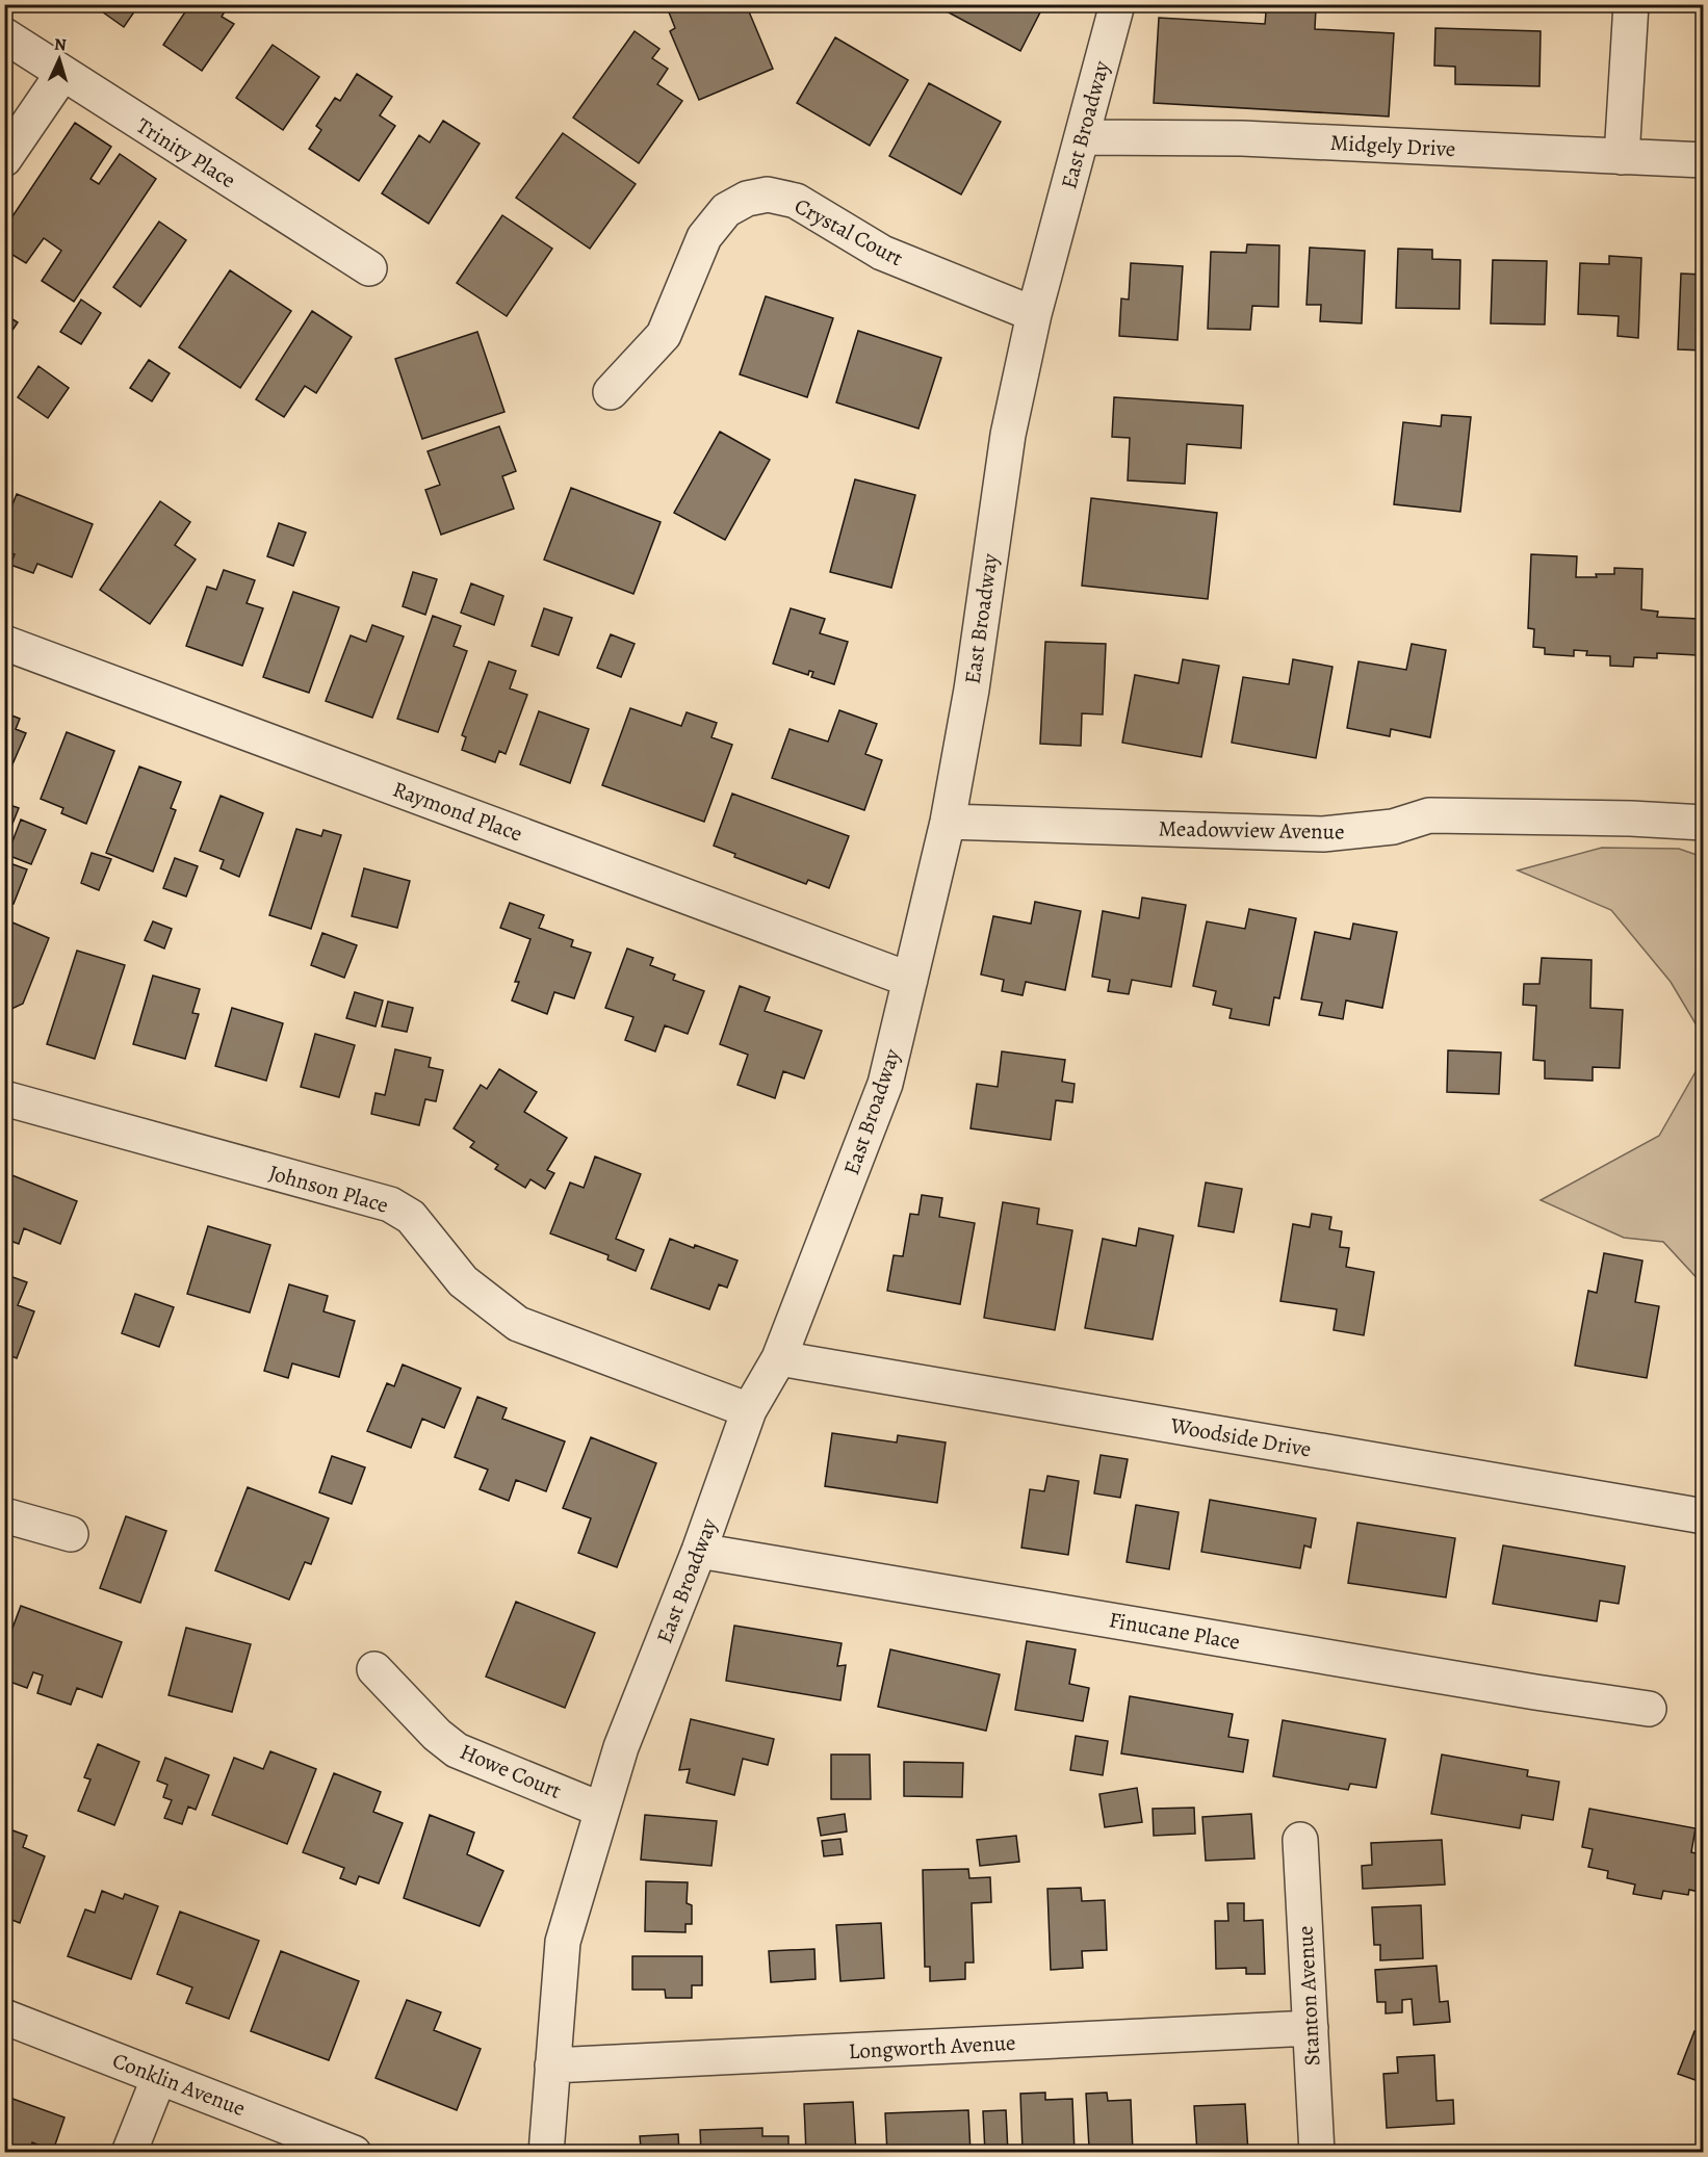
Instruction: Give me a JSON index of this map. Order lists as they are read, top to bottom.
{
  "streets": {
    "street": [
      "East Broadway",
      "Midgely Drive",
      "Trinity Place",
      "Crystal Court",
      "Raymond Place",
      "Meadowview Avenue",
      "Johnson Place",
      "Woodside Drive",
      "Finucane Place",
      "Howe Court",
      "Stanton Avenue",
      "Longworth Avenue",
      "Conklin Avenue"
    ]
  },
  "crossings": [
    ["East Broadway", "Midgely Drive"],
    ["East Broadway", "Crystal Court"],
    ["East Broadway", "Raymond Place"],
    ["East Broadway", "Meadowview Avenue"],
    ["East Broadway", "Johnson Place"],
    ["East Broadway", "Woodside Drive"],
    ["East Broadway", "Finucane Place"],
    ["East Broadway", "Howe Court"],
    ["East Broadway", "Longworth Avenue"],
    ["Stanton Avenue", "Longworth Avenue"]
  ],
  "north": "top"
}
